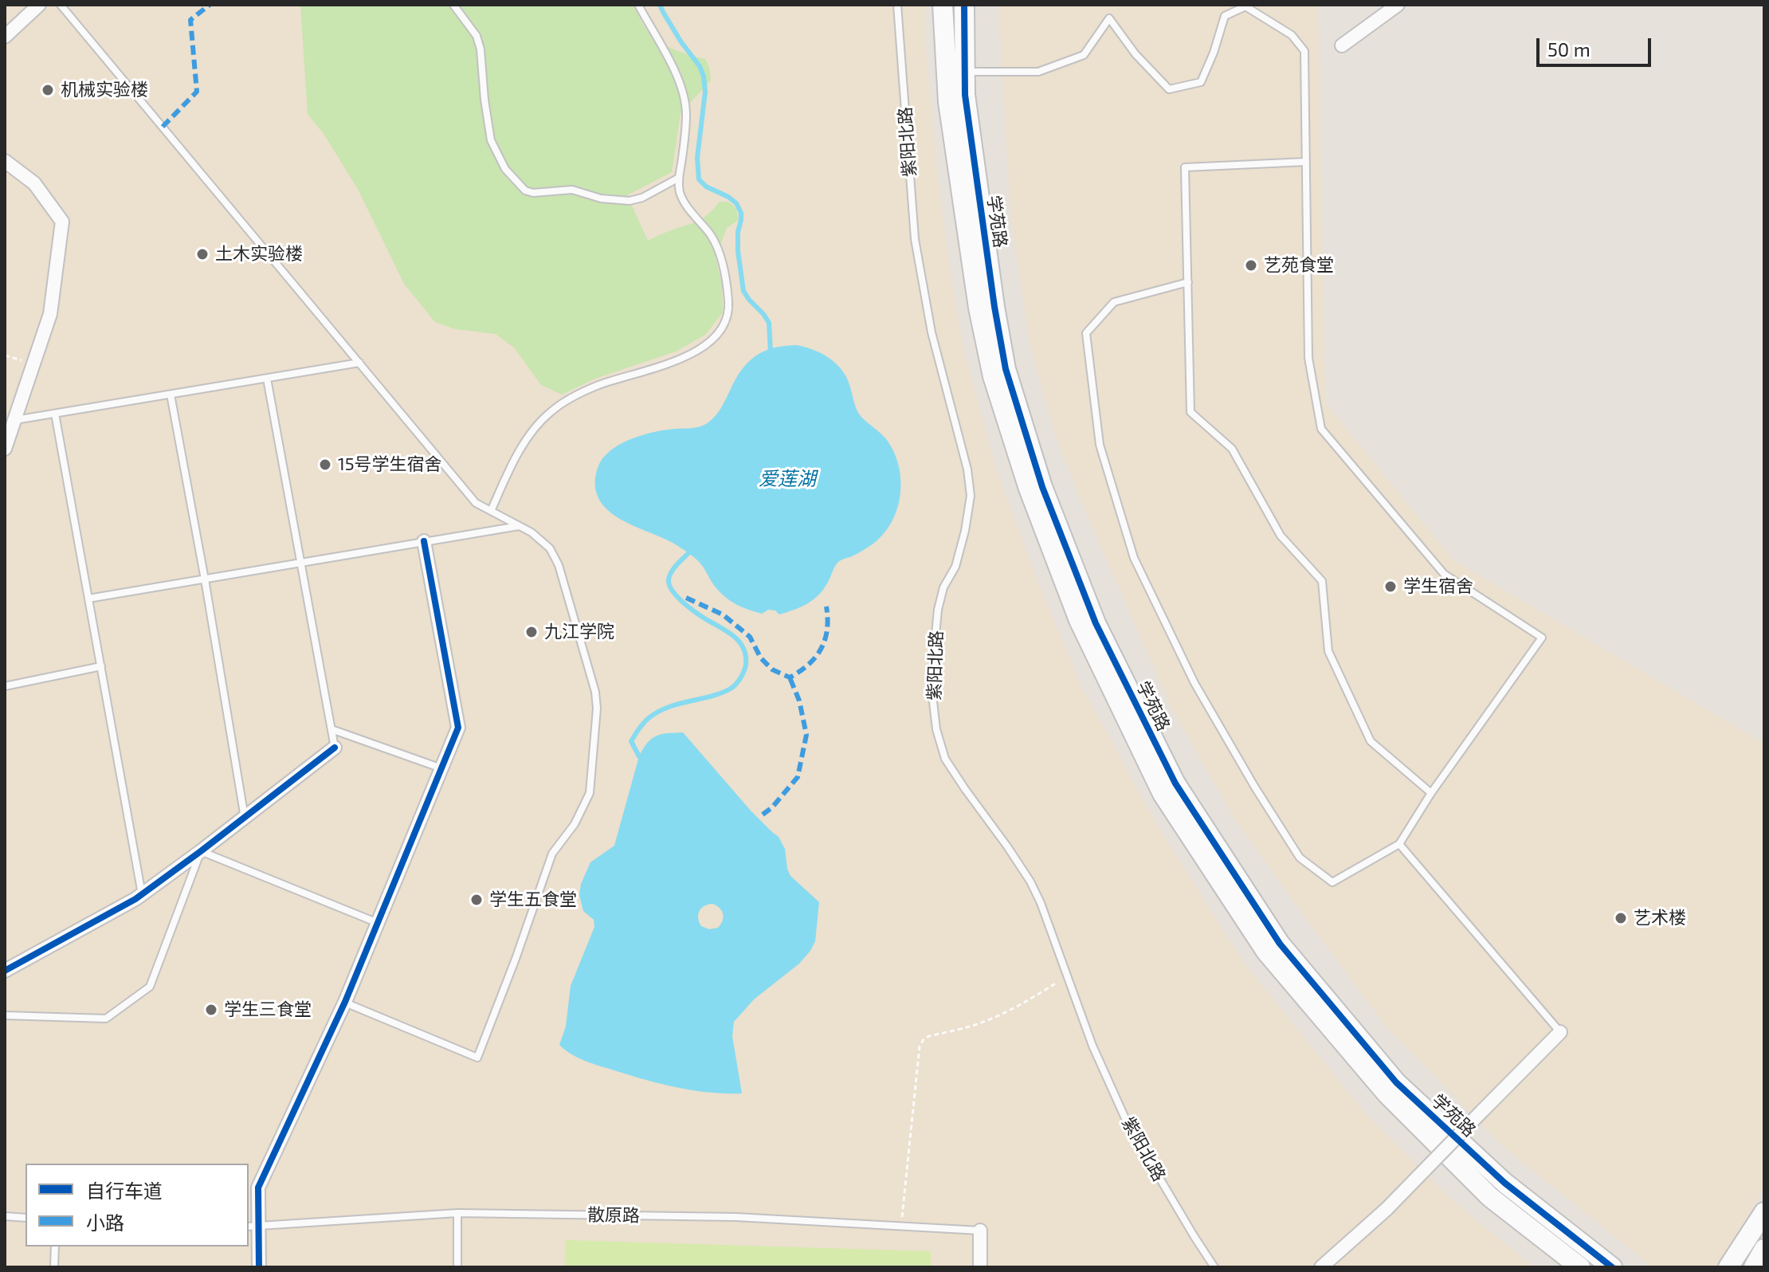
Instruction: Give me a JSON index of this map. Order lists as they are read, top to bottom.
{
  "streets": {
    "street": ["学苑路"],
    "lane": ["紫阳北路", "散原路"]
  },
  "water": ["爱莲湖"],
  "places": [
    "机械实验楼",
    "土木实验楼",
    "艺苑食堂",
    "15号学生宿舍",
    "学生宿舍",
    "九江学院",
    "学生五食堂",
    "艺术楼",
    "学生三食堂"
  ],
  "legend": ["自行车道", "小路"],
  "scale_bar": "50 m"
}
